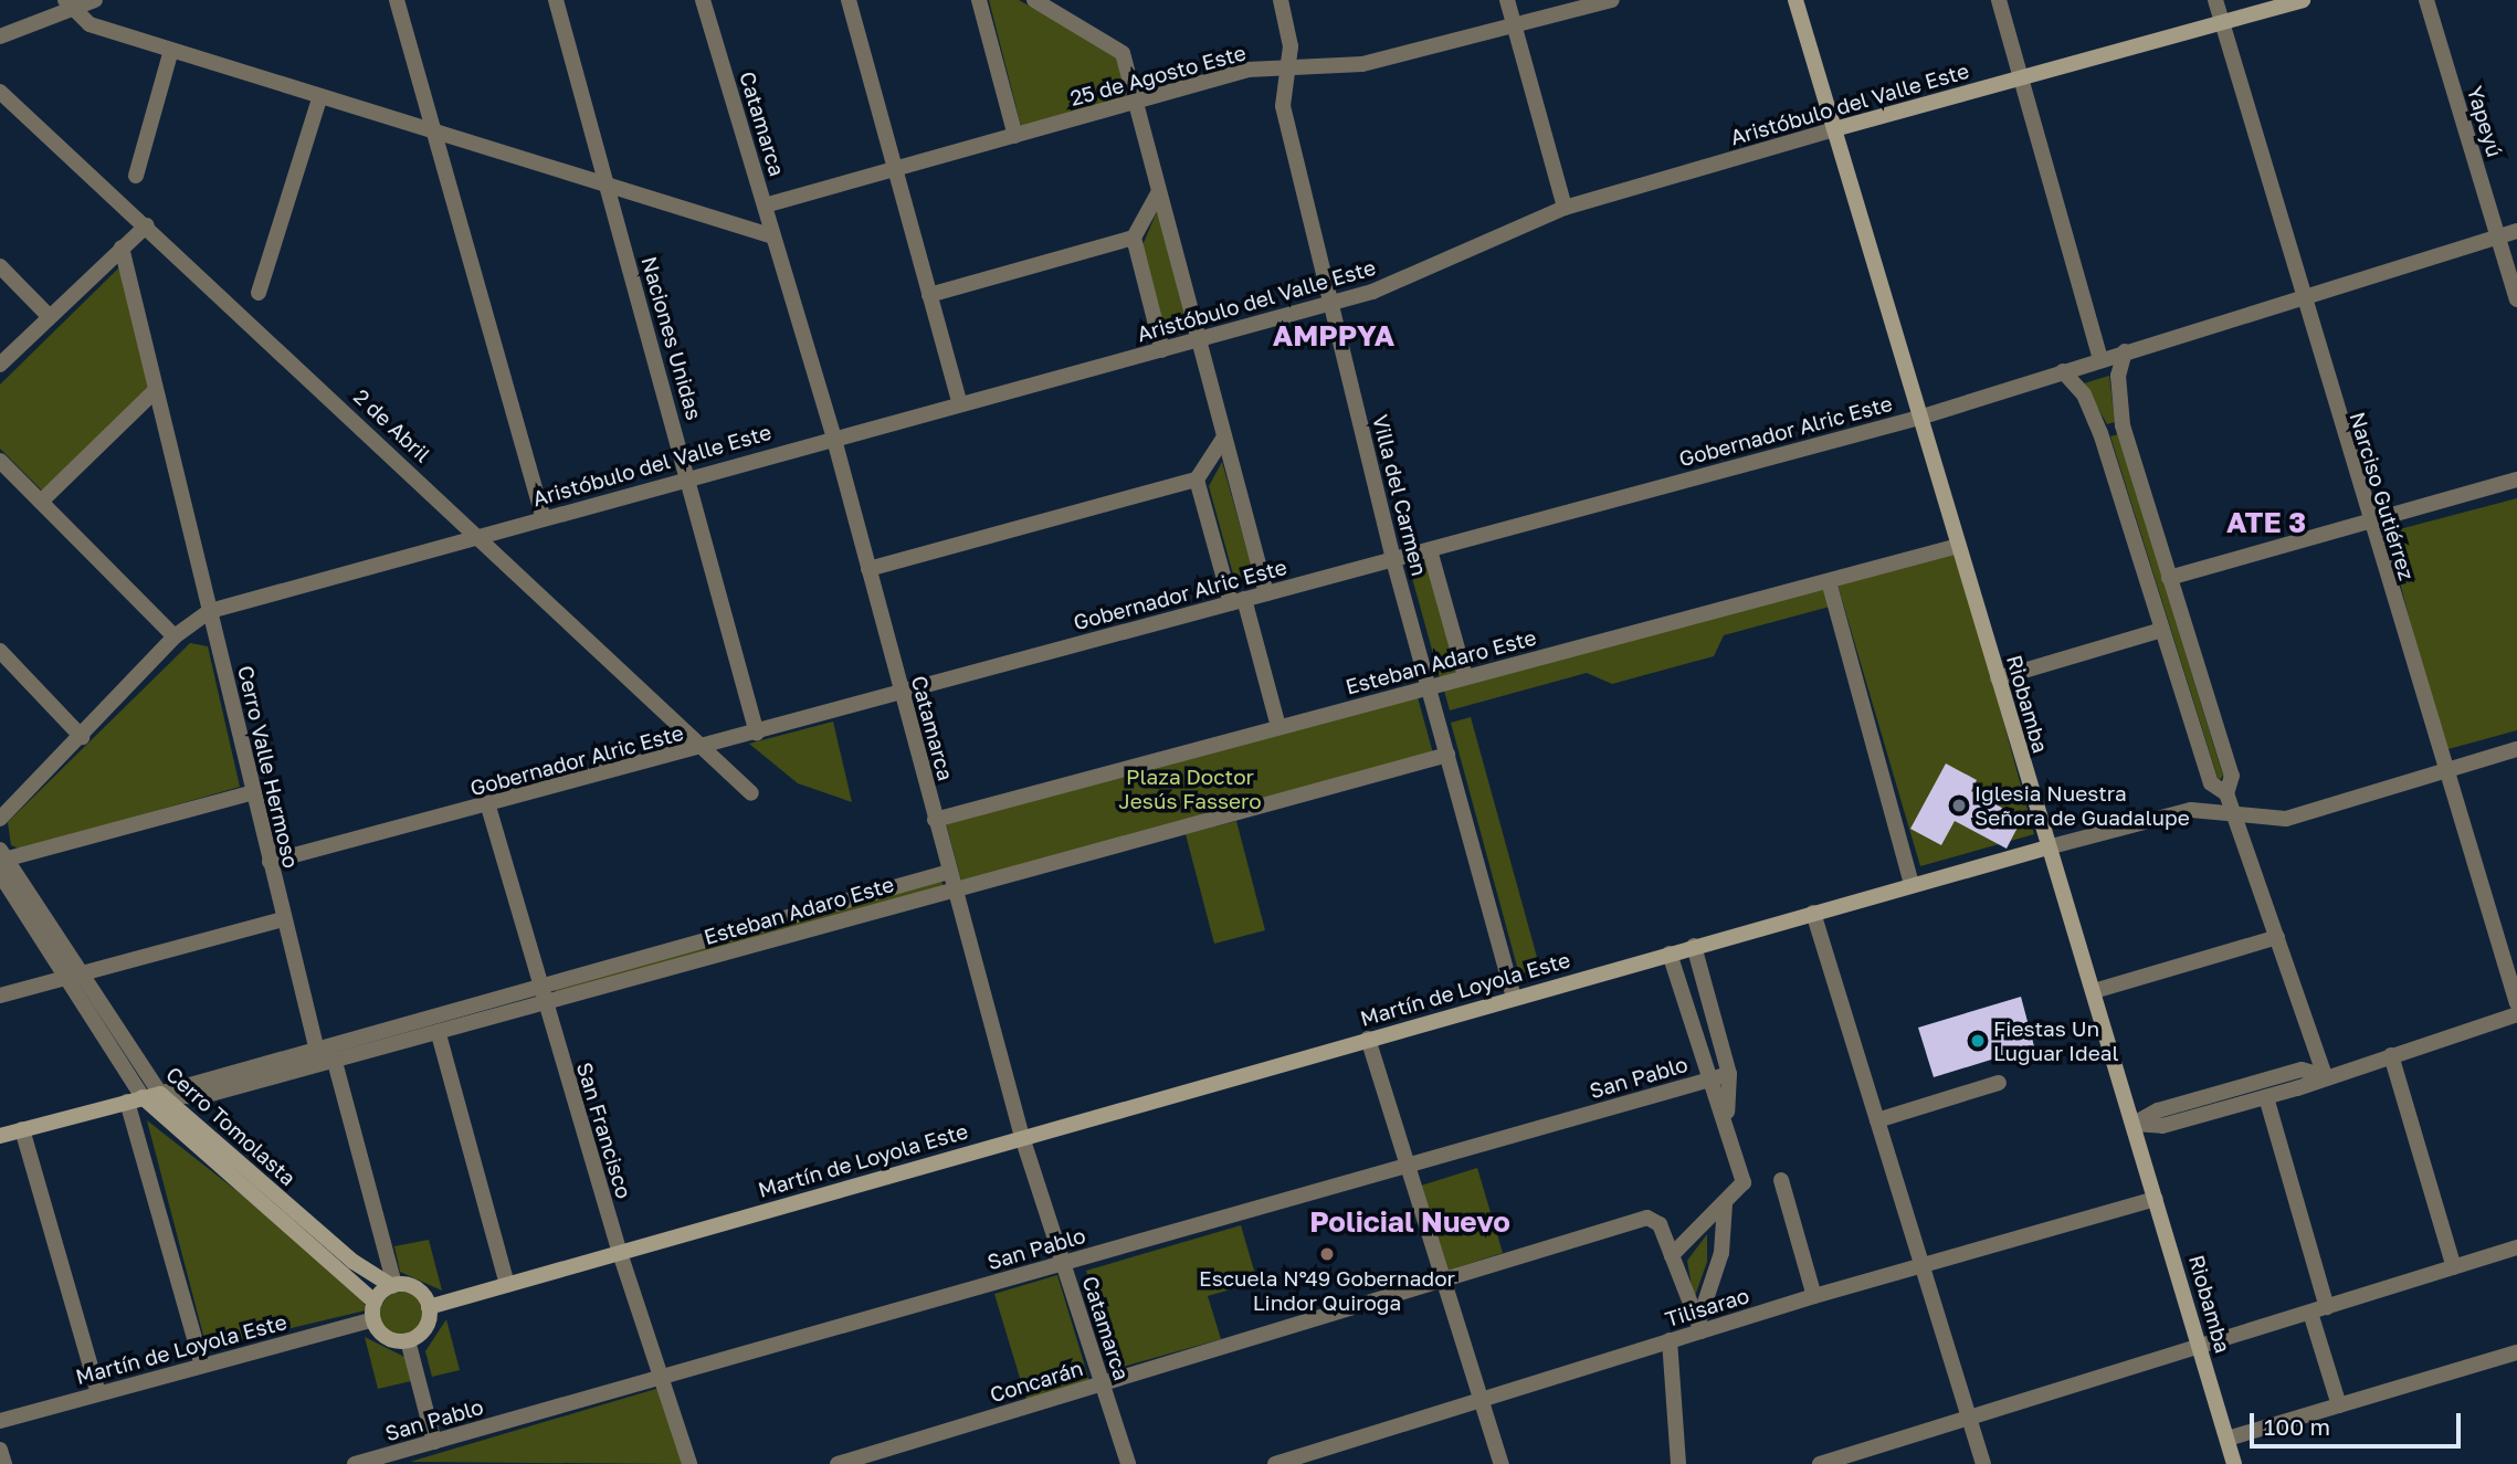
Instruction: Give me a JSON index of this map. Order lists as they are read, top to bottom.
{
  "streets": {
    "main road": [
      "Aristóbulo del Valle Este",
      "Esteban Adaro Este",
      "Riobamba",
      "Martín de Loyola Este",
      "Cerro Tomolasta"
    ],
    "street": [
      "25 de Agosto Este",
      "Yapeyú",
      "Catamarca",
      "Naciones Unidas",
      "2 de Abril",
      "Gobernador Alric Este",
      "Villa del Carmen",
      "Narciso Gutiérrez",
      "Cerro Valle Hermoso",
      "San Pablo",
      "San Francisco",
      "Tilisarao",
      "Concarán"
    ]
  },
  "crossings": [
    ["25 de Agosto Este", "Catamarca"],
    ["25 de Agosto Este", "Villa del Carmen"],
    ["Aristóbulo del Valle Este", "Catamarca"],
    ["Aristóbulo del Valle Este", "Naciones Unidas"],
    ["Aristóbulo del Valle Este", "2 de Abril"],
    ["Aristóbulo del Valle Este", "Villa del Carmen"],
    ["Aristóbulo del Valle Este", "Narciso Gutiérrez"],
    ["Aristóbulo del Valle Este", "Riobamba"],
    ["Aristóbulo del Valle Este", "Cerro Valle Hermoso"],
    ["Yapeyú", "Gobernador Alric Este"],
    ["Catamarca", "Gobernador Alric Este"],
    ["Catamarca", "Esteban Adaro Este"],
    ["Catamarca", "Martín de Loyola Este"],
    ["Catamarca", "San Pablo"],
    ["Catamarca", "Concarán"],
    ["Naciones Unidas", "Gobernador Alric Este"],
    ["2 de Abril", "Gobernador Alric Este"],
    ["Gobernador Alric Este", "Villa del Carmen"],
    ["Gobernador Alric Este", "Narciso Gutiérrez"],
    ["Gobernador Alric Este", "Riobamba"],
    ["Gobernador Alric Este", "Cerro Valle Hermoso"],
    ["Gobernador Alric Este", "San Francisco"],
    ["Villa del Carmen", "Esteban Adaro Este"],
    ["Villa del Carmen", "Martín de Loyola Este"],
    ["Narciso Gutiérrez", "Martín de Loyola Este"],
    ["Esteban Adaro Este", "Riobamba"],
    ["Esteban Adaro Este", "Cerro Valle Hermoso"],
    ["Esteban Adaro Este", "Cerro Tomolasta"],
    ["Esteban Adaro Este", "San Francisco"],
    ["Riobamba", "Martín de Loyola Este"],
    ["Riobamba", "Tilisarao"],
    ["Martín de Loyola Este", "Cerro Tomolasta"],
    ["Martín de Loyola Este", "San Francisco"],
    ["San Pablo", "San Francisco"]
  ],
  "districts": ["AMPPYA", "ATE 3", "Policial Nuevo"],
  "parks": ["Plaza Doctor Jesús Fassero"],
  "places": ["Iglesia Nuestra Señora de Guadalupe", "Fiestas Un Luguar Ideal", "Escuela N°49 Gobernador Lindor Quiroga"],
  "scale_bar": "100 m"
}
